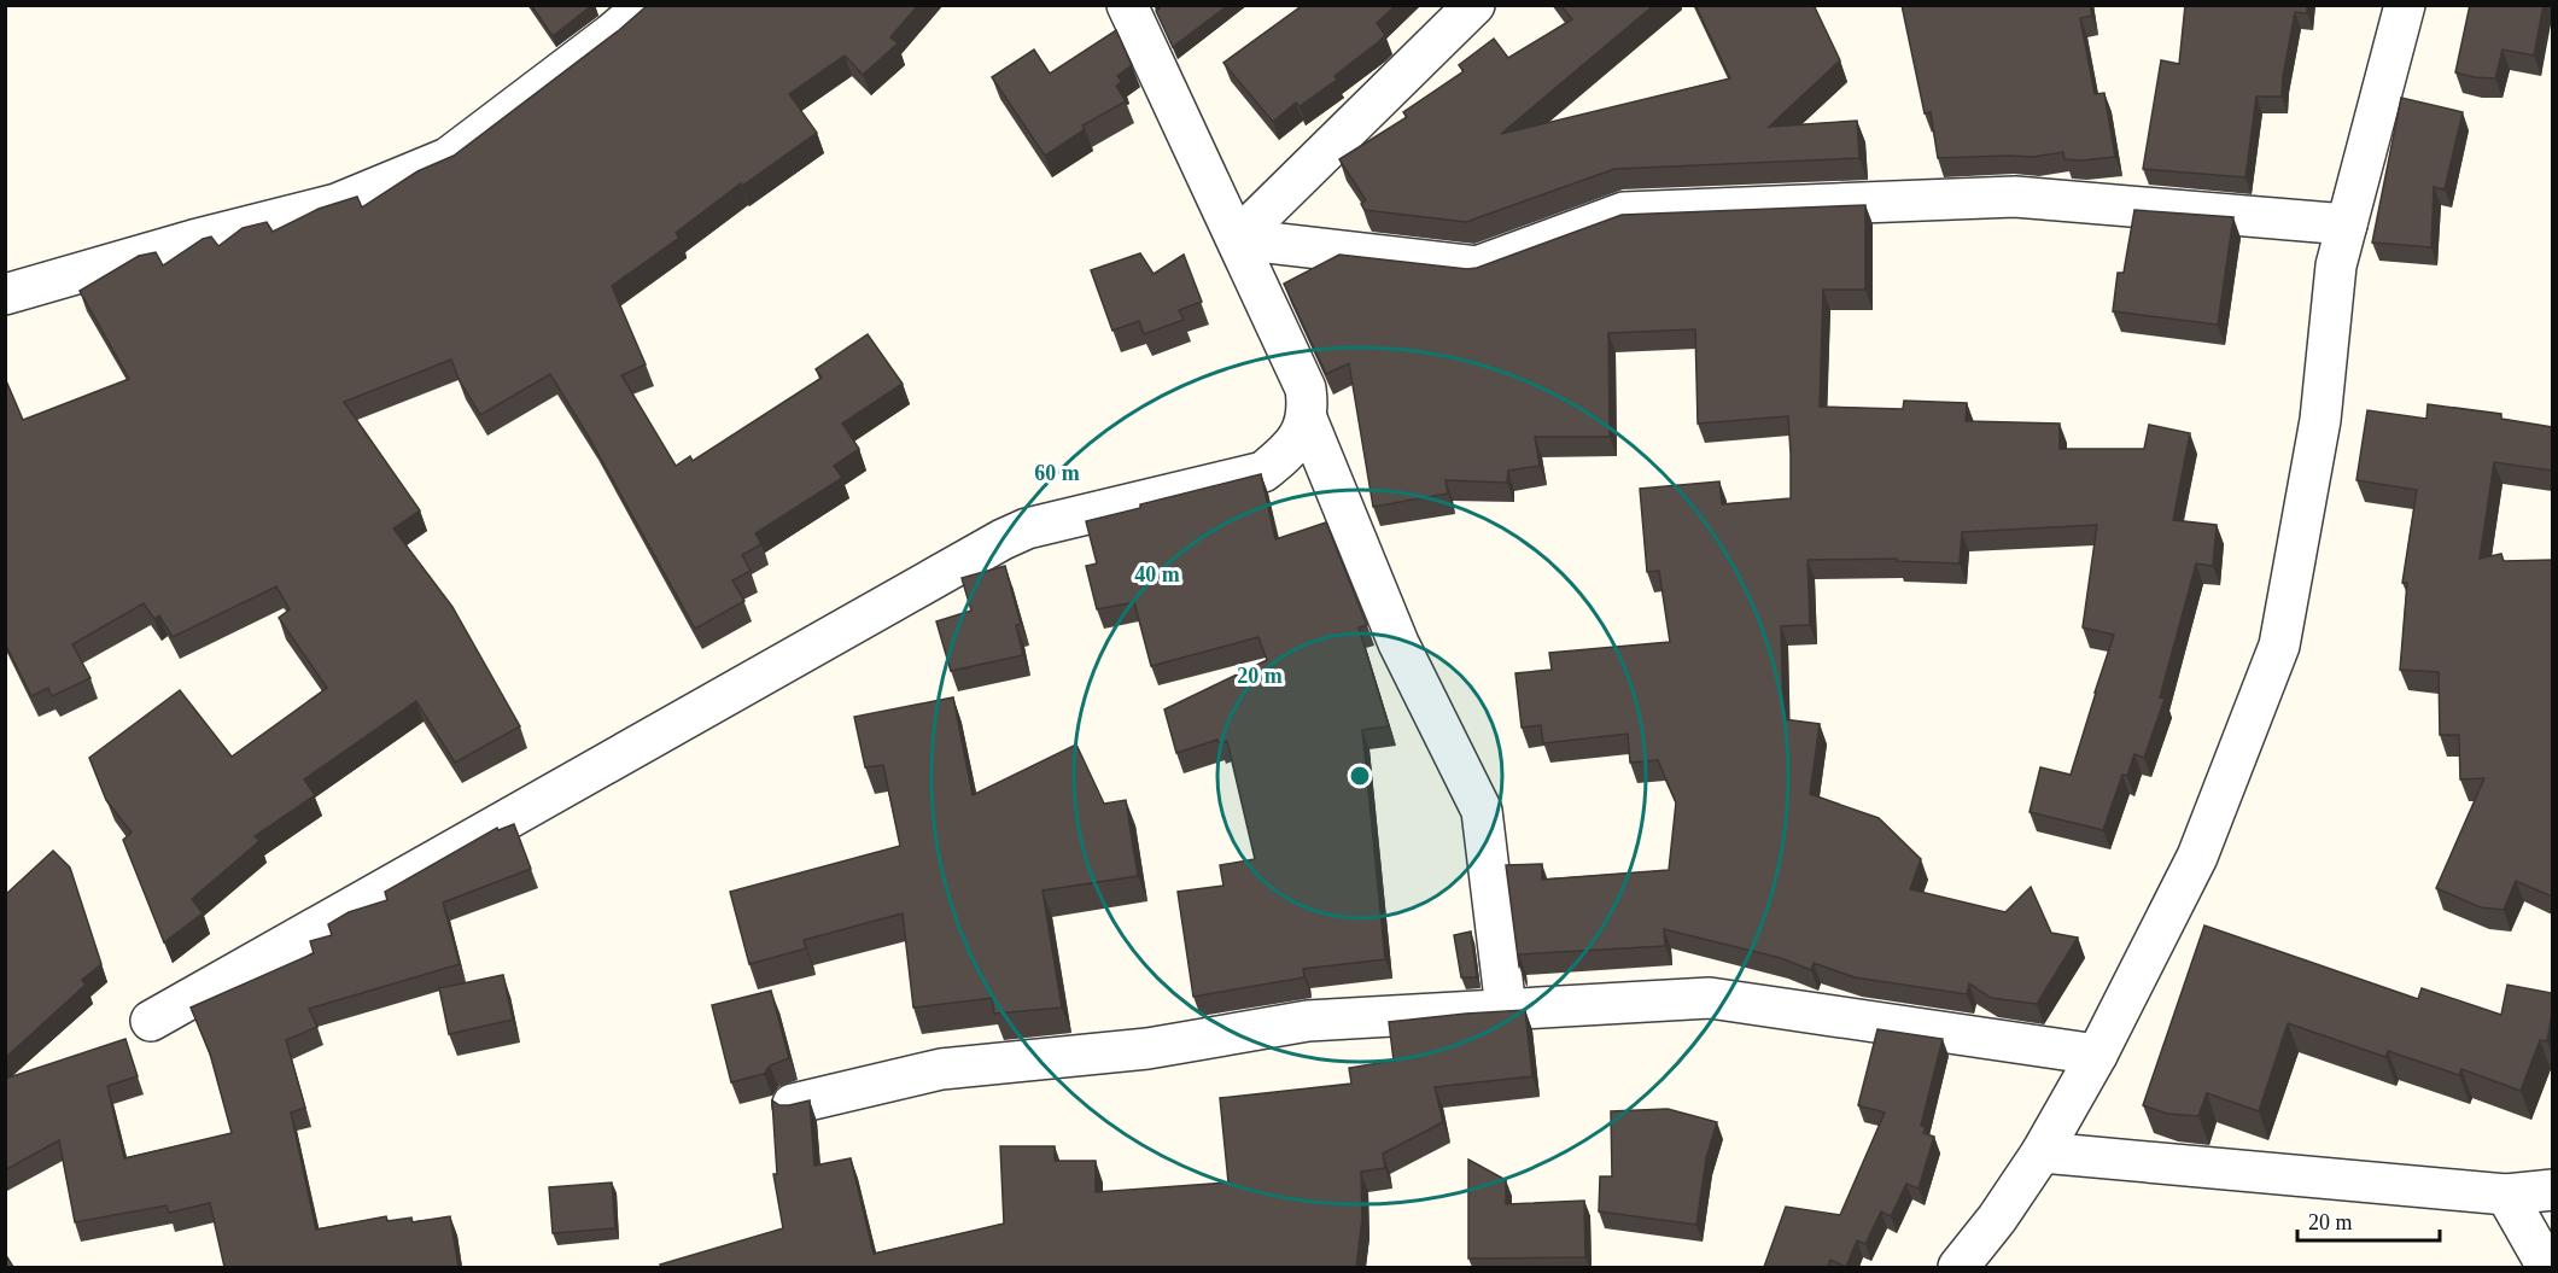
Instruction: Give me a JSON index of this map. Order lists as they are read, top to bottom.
{
  "scale_bar": "20 m",
  "rings": ["60 m", "40 m", "20 m"]
}
